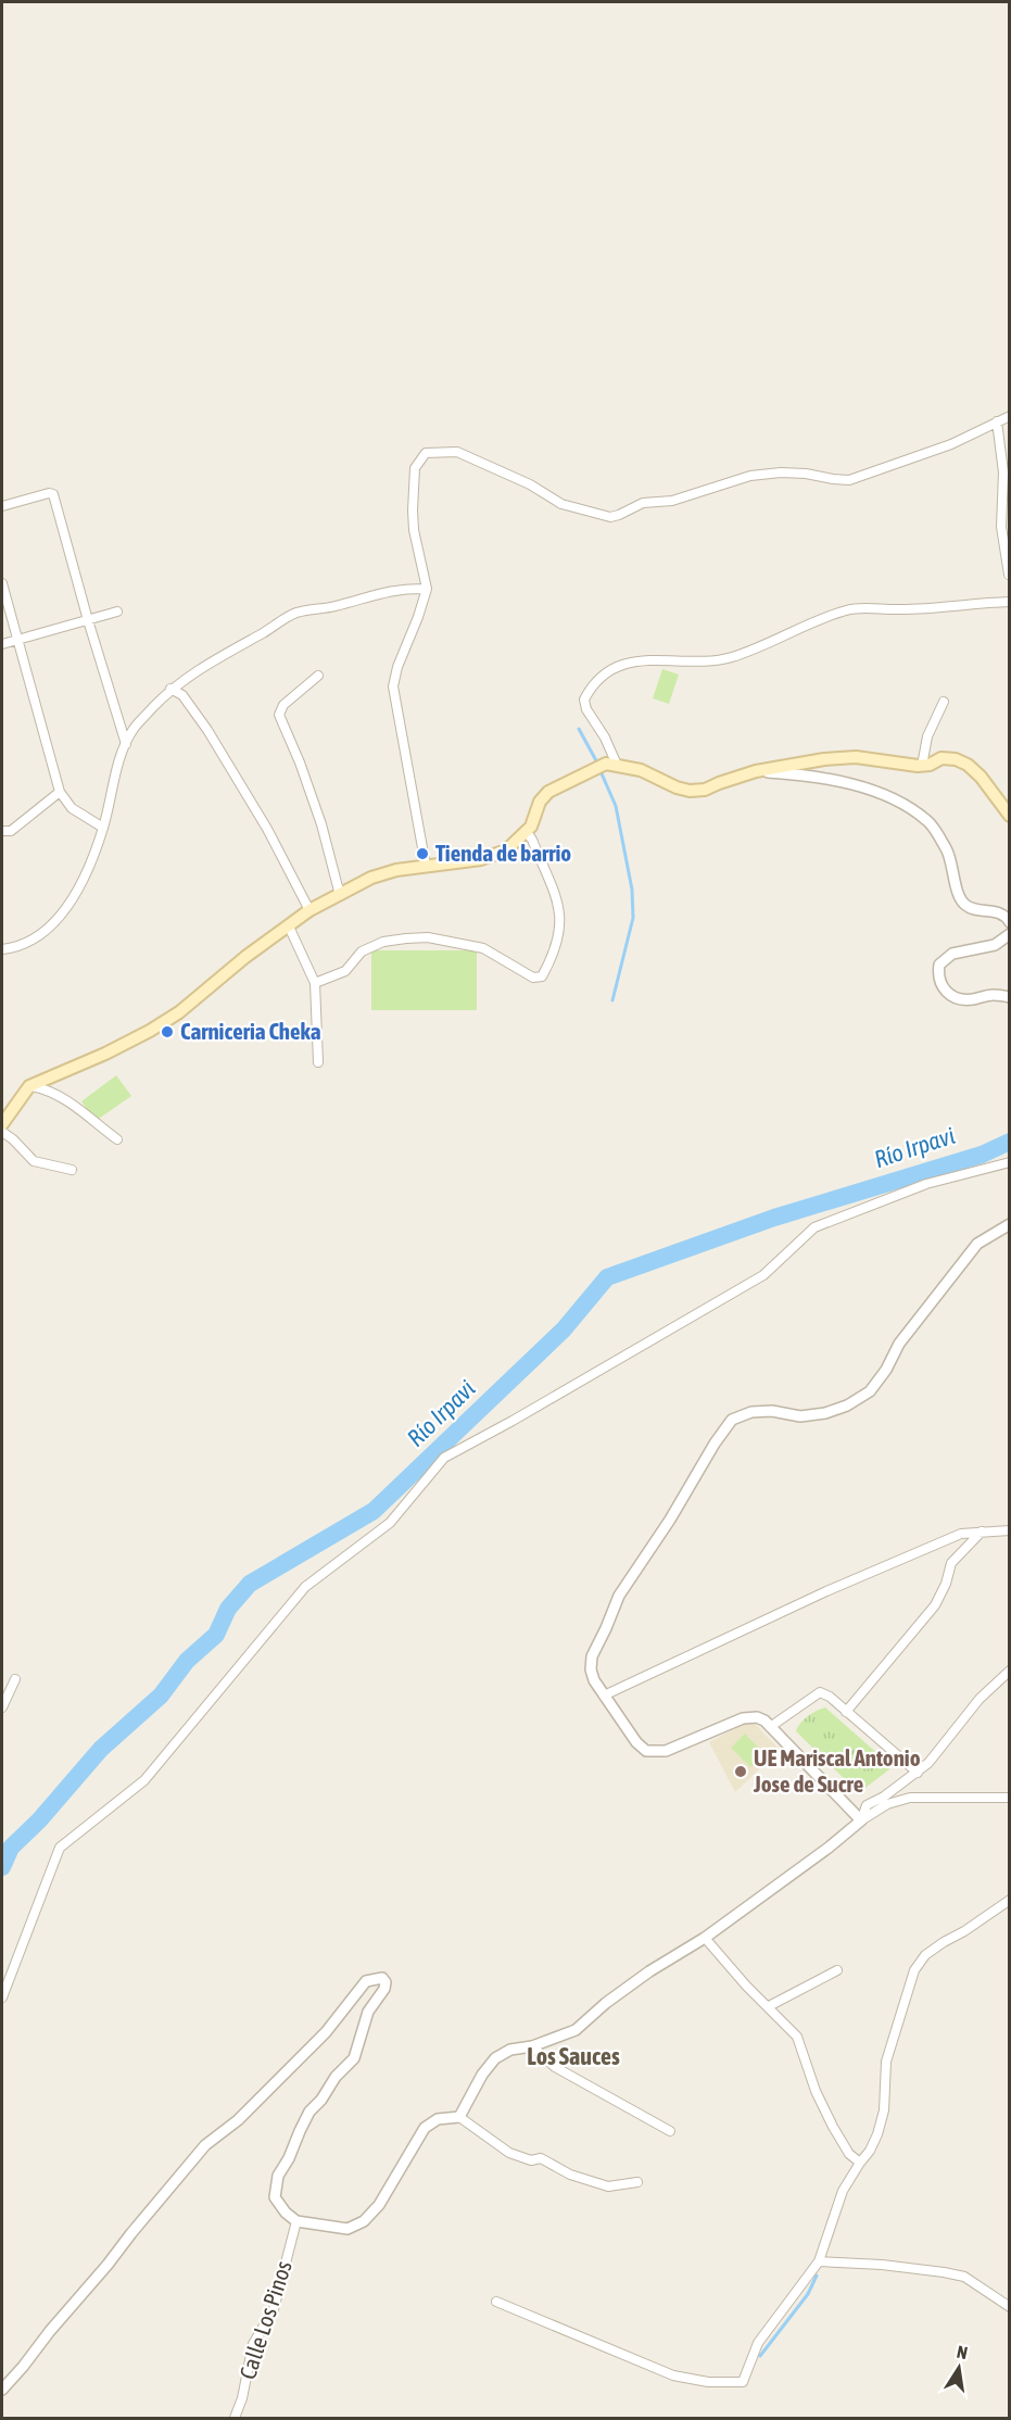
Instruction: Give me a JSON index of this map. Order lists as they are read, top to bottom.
{
  "streets": {
    "street": ["Calle Los Pinos"]
  },
  "districts": ["Los Sauces"],
  "water": ["Río Irpavi"],
  "places": ["Tienda de barrio", "Carniceria Cheka", "UE Mariscal Antonio Jose de Sucre"],
  "north": "top"
}
